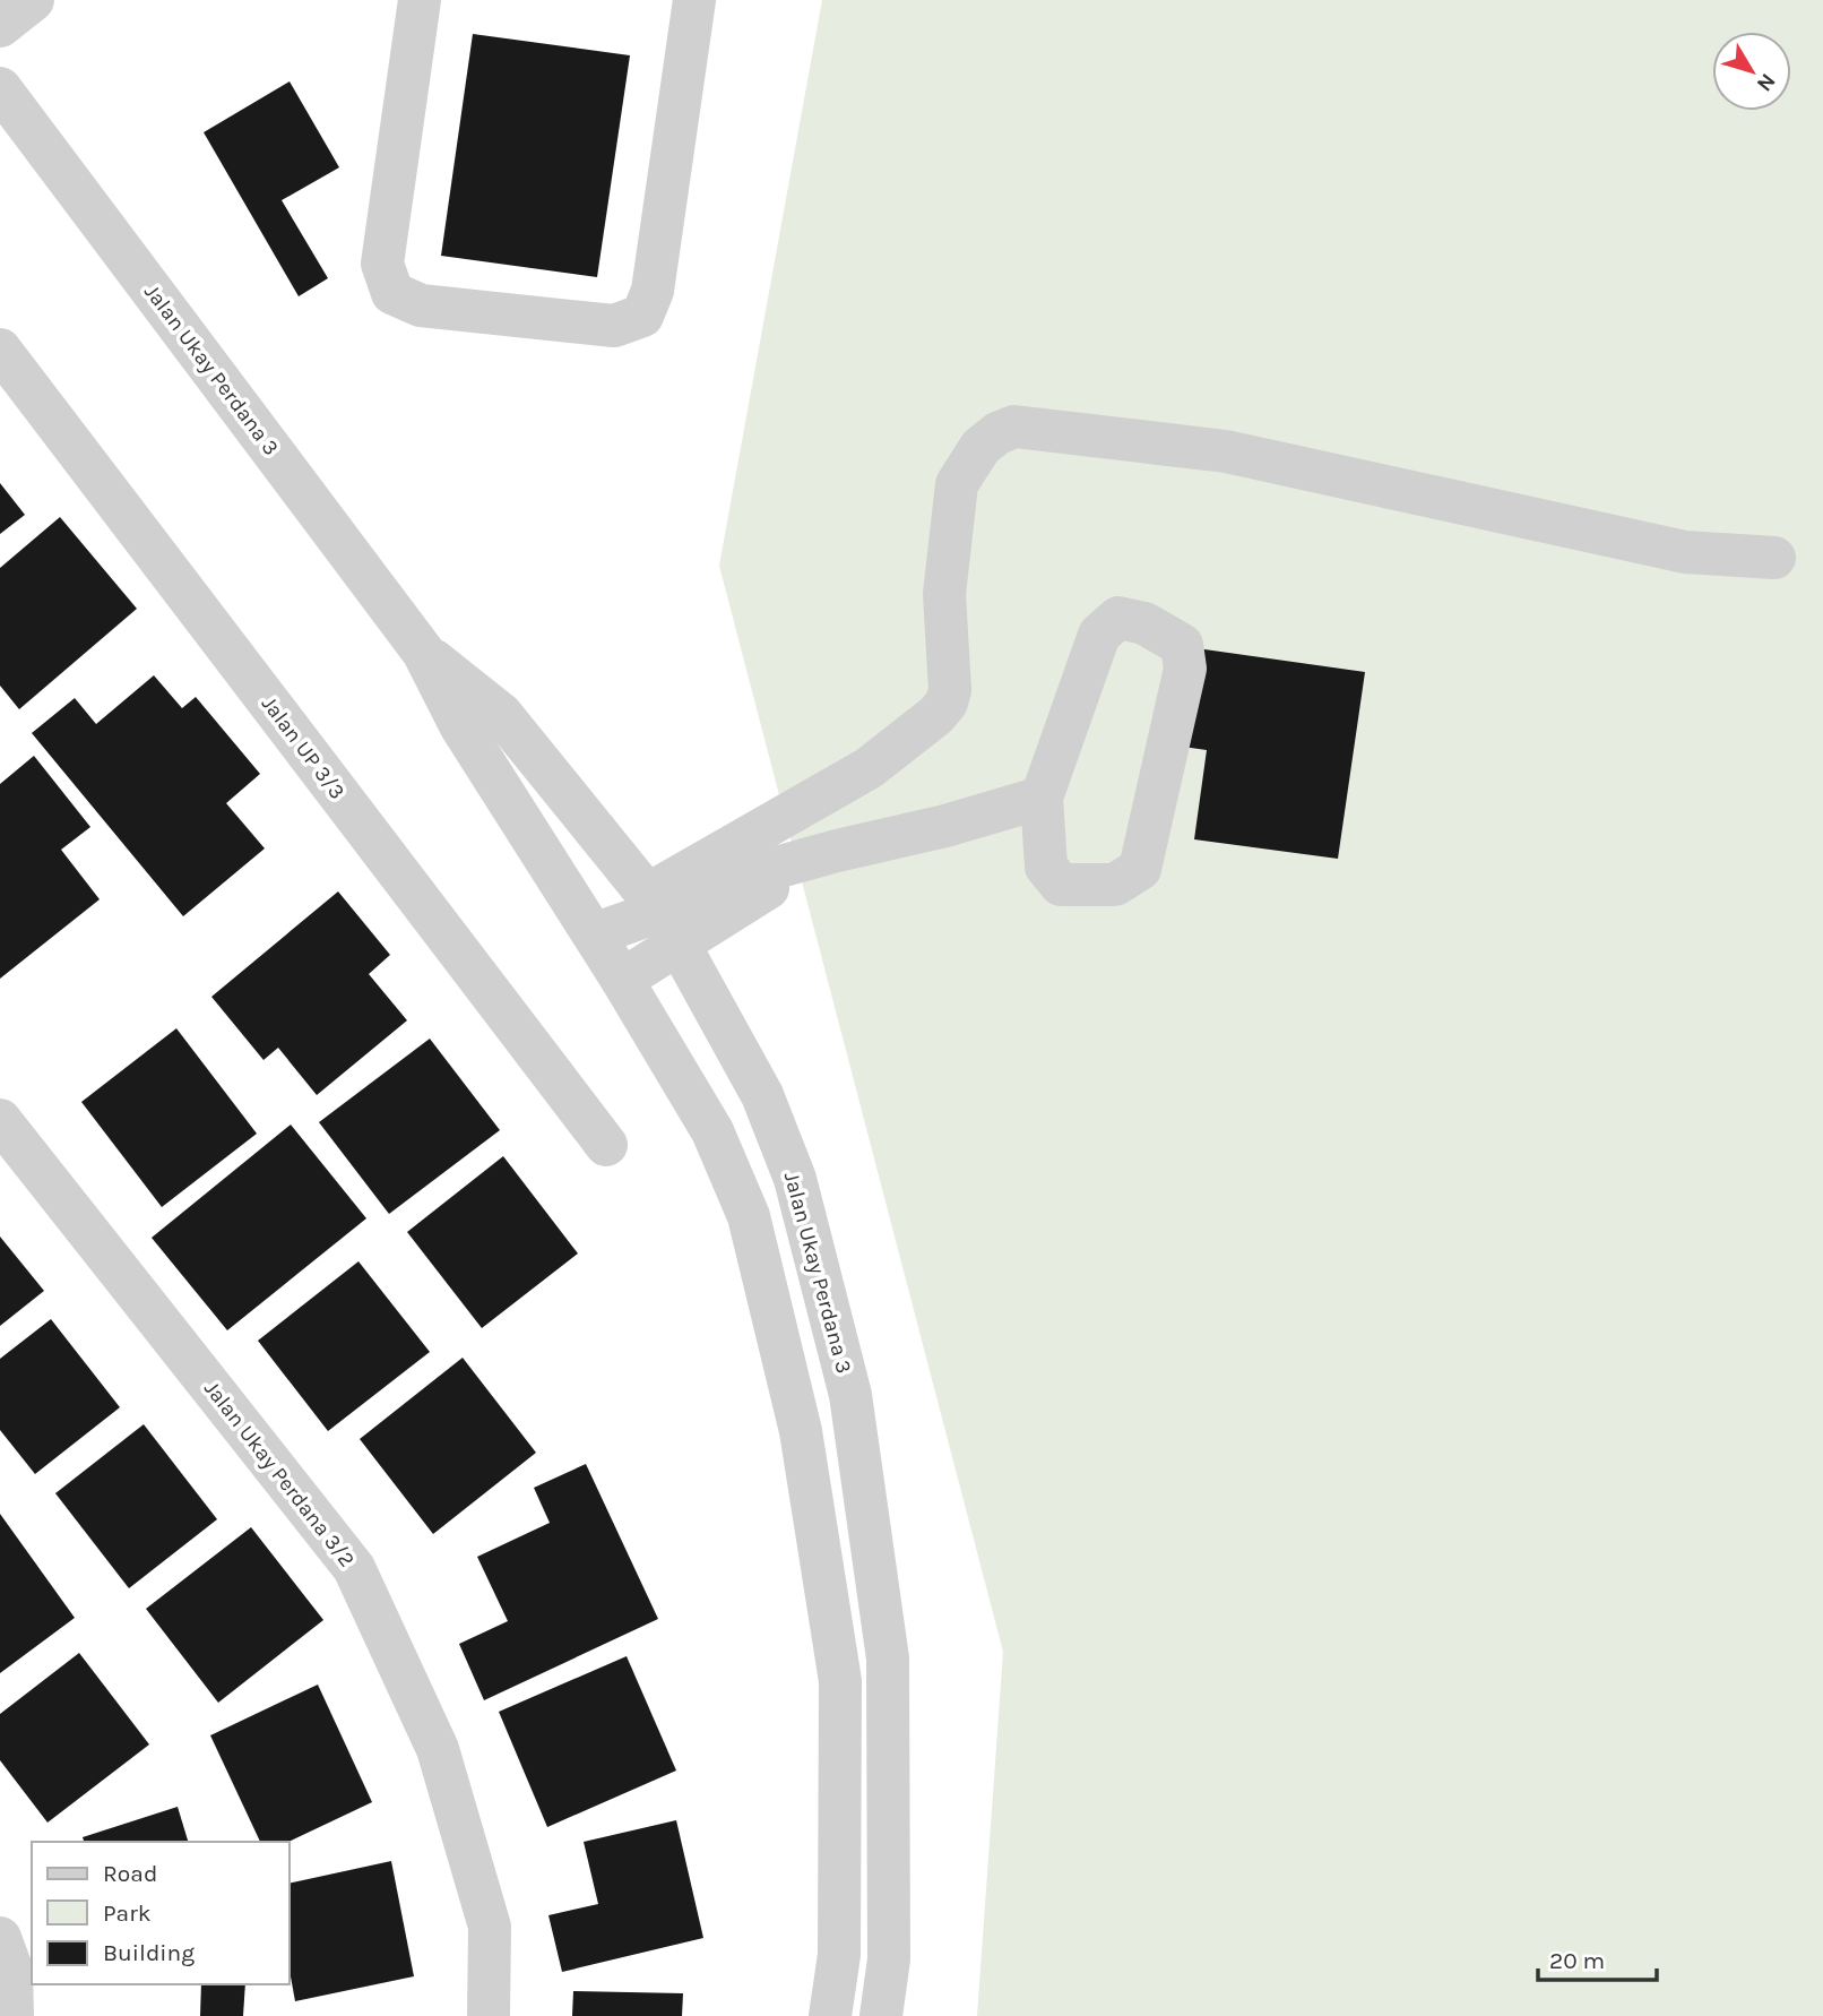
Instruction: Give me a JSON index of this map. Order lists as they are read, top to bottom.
{
  "streets": {
    "street": ["Jalan Ukay Perdana 3", "Jalan UP 3/3", "Jalan Ukay Perdana 3/2"]
  },
  "legend": ["Road", "Park", "Building"],
  "scale_bar": "20 m",
  "north": "bottom right"
}
